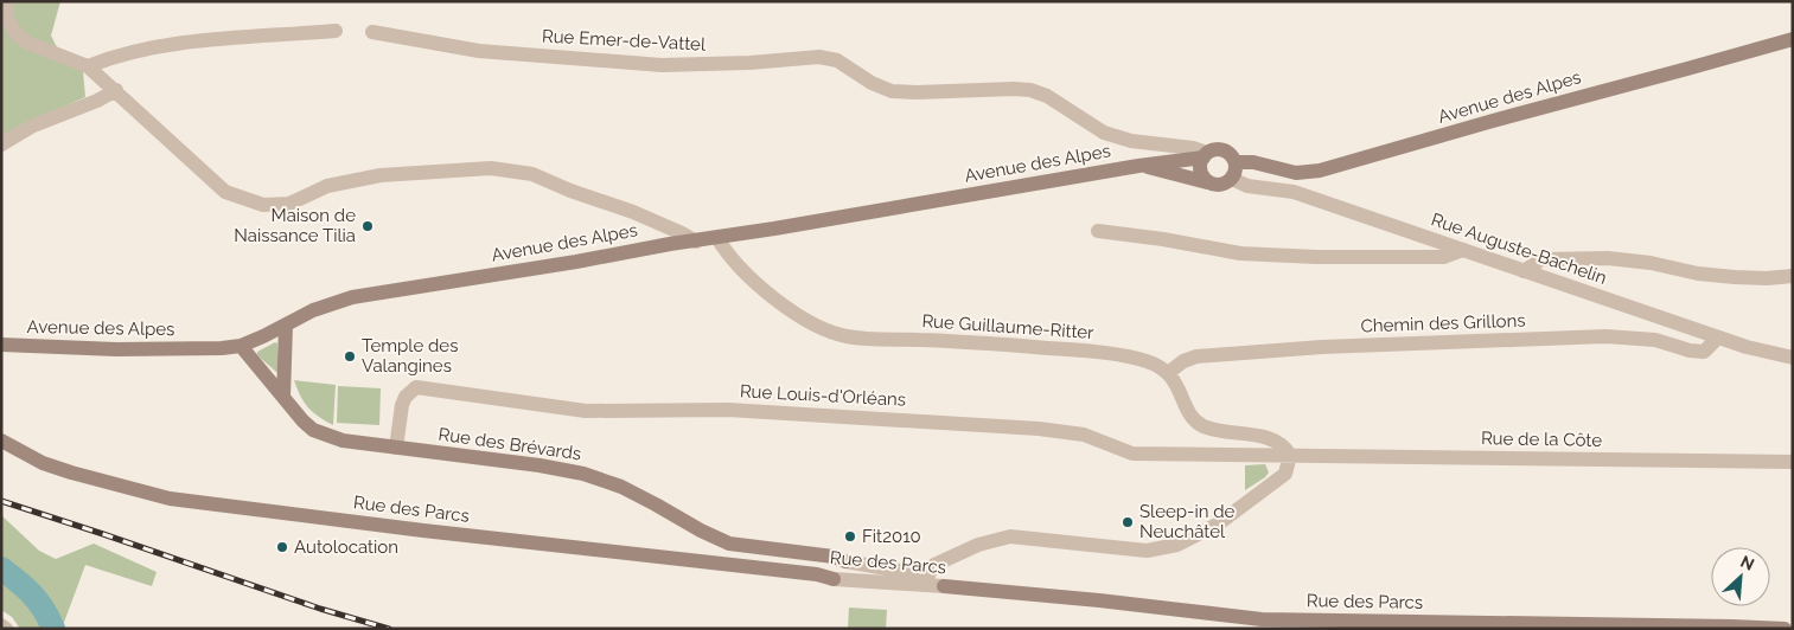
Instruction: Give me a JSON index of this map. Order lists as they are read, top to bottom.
{
  "streets": {
    "main road": ["Avenue des Alpes", "Rue des Brévards", "Rue des Parcs"],
    "street": [
      "Rue Emer-de-Vattel",
      "Rue Auguste-Bachelin",
      "Chemin des Grillons",
      "Rue Guillaume-Ritter",
      "Rue Louis-d'Orléans",
      "Rue de la Côte"
    ]
  },
  "crossings": [
    ["Rue Emer-de-Vattel", "Avenue des Alpes"],
    ["Rue Emer-de-Vattel", "Rue Auguste-Bachelin"],
    ["Avenue des Alpes", "Rue Auguste-Bachelin"],
    ["Avenue des Alpes", "Rue Guillaume-Ritter"],
    ["Avenue des Alpes", "Rue des Brévards"],
    ["Rue Auguste-Bachelin", "Chemin des Grillons"],
    ["Chemin des Grillons", "Rue Guillaume-Ritter"],
    ["Rue Louis-d'Orléans", "Rue de la Côte"],
    ["Rue Louis-d'Orléans", "Rue des Brévards"]
  ],
  "places": [
    "Maison de Naissance Tilia",
    "Temple des Valangines",
    "Sleep-in de Neuchâtel",
    "Fit2010",
    "Autolocation"
  ],
  "north": "top right"
}
